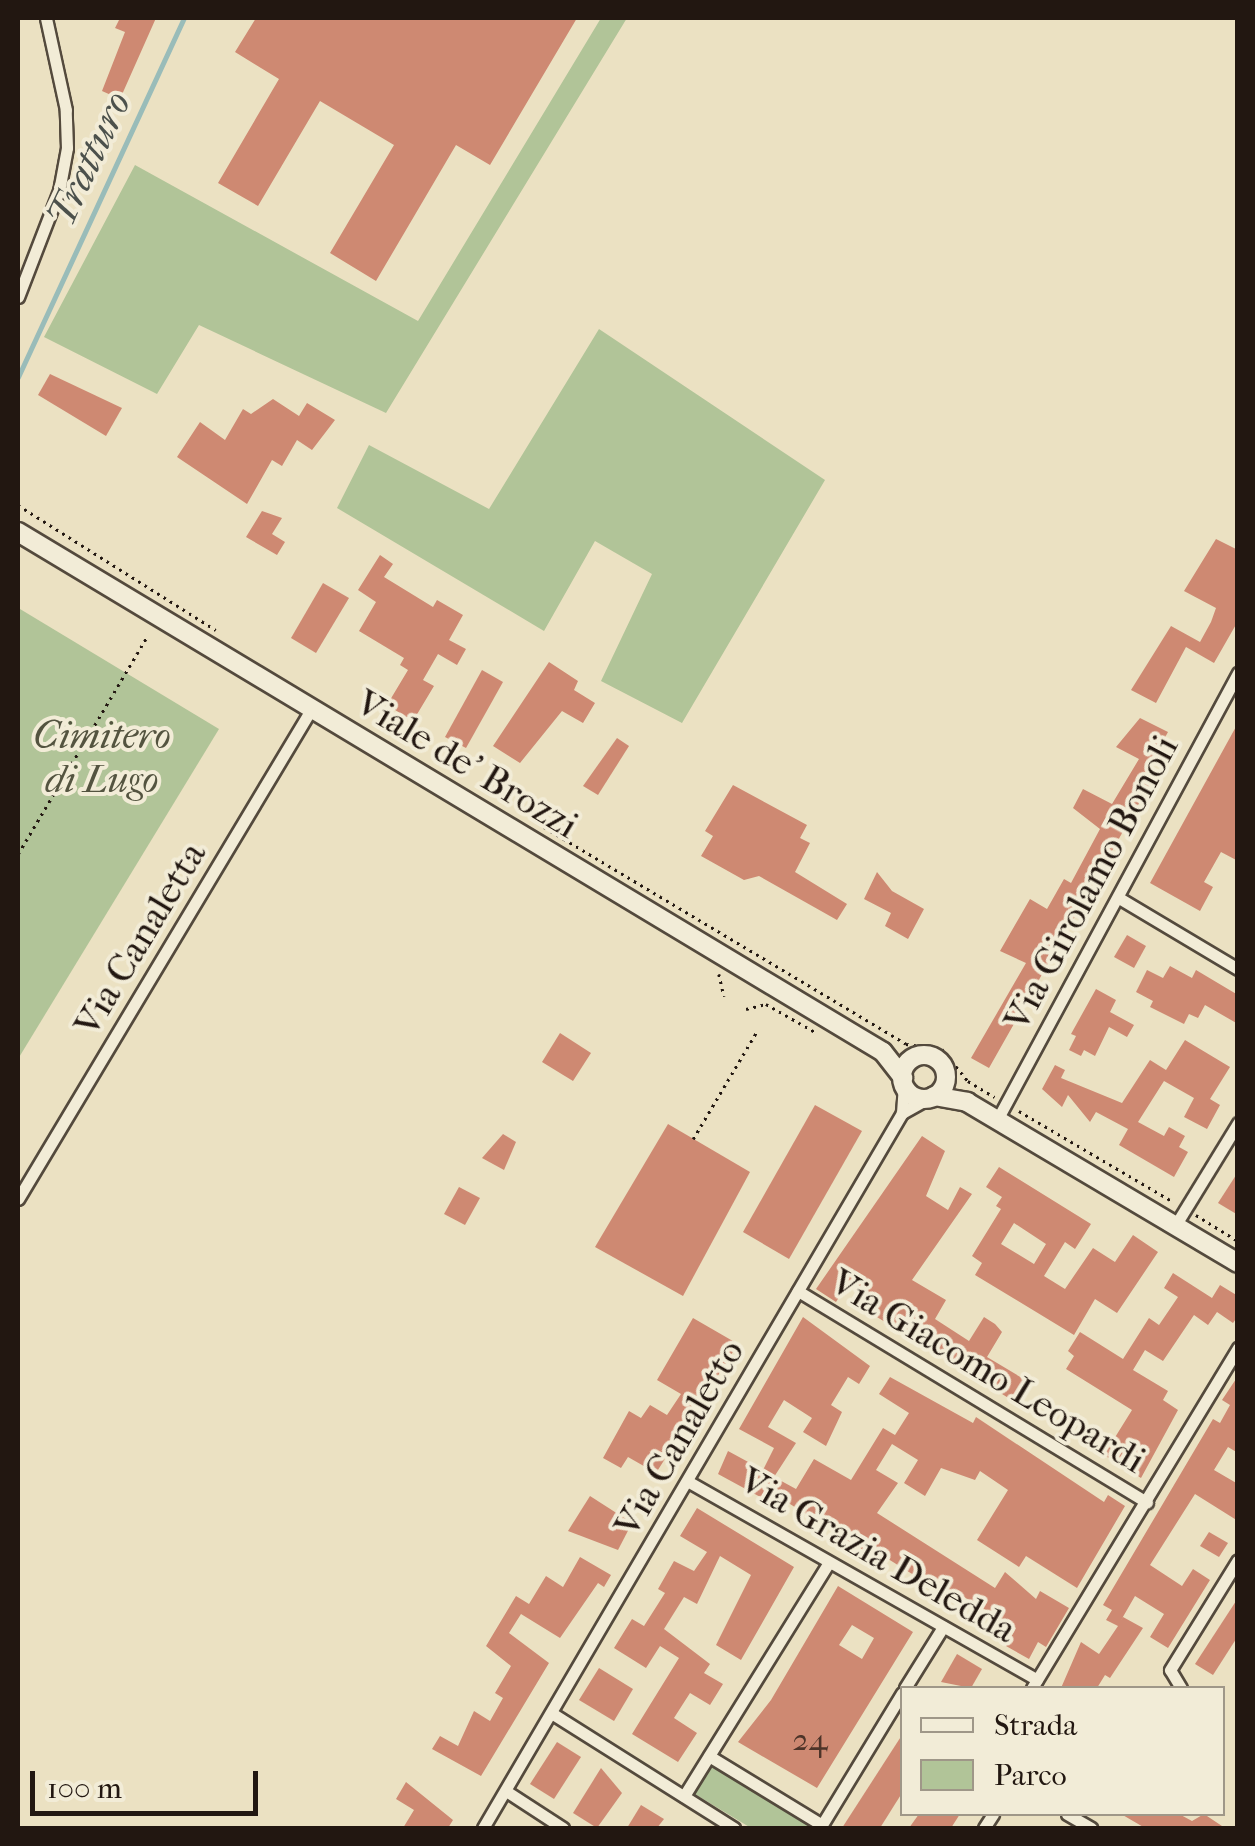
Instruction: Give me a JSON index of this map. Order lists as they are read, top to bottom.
{
  "streets": {
    "street": [
      "Viale de' Brozzi",
      "Via Girolamo Bonoli",
      "Via Canaletta",
      "Via Giacomo Leopardi",
      "Via Canaletto",
      "Via Grazia Deledda"
    ]
  },
  "crossings": [
    ["Viale de' Brozzi", "Via Girolamo Bonoli"],
    ["Viale de' Brozzi", "Via Canaletta"],
    ["Viale de' Brozzi", "Via Canaletto"],
    ["Via Giacomo Leopardi", "Via Canaletto"],
    ["Via Canaletto", "Via Grazia Deledda"]
  ],
  "water": ["Tratturo"],
  "parks": ["Cimitero di Lugo"],
  "house_numbers": ["24"],
  "legend": ["Strada", "Parco"],
  "scale_bar": "100 m"
}
